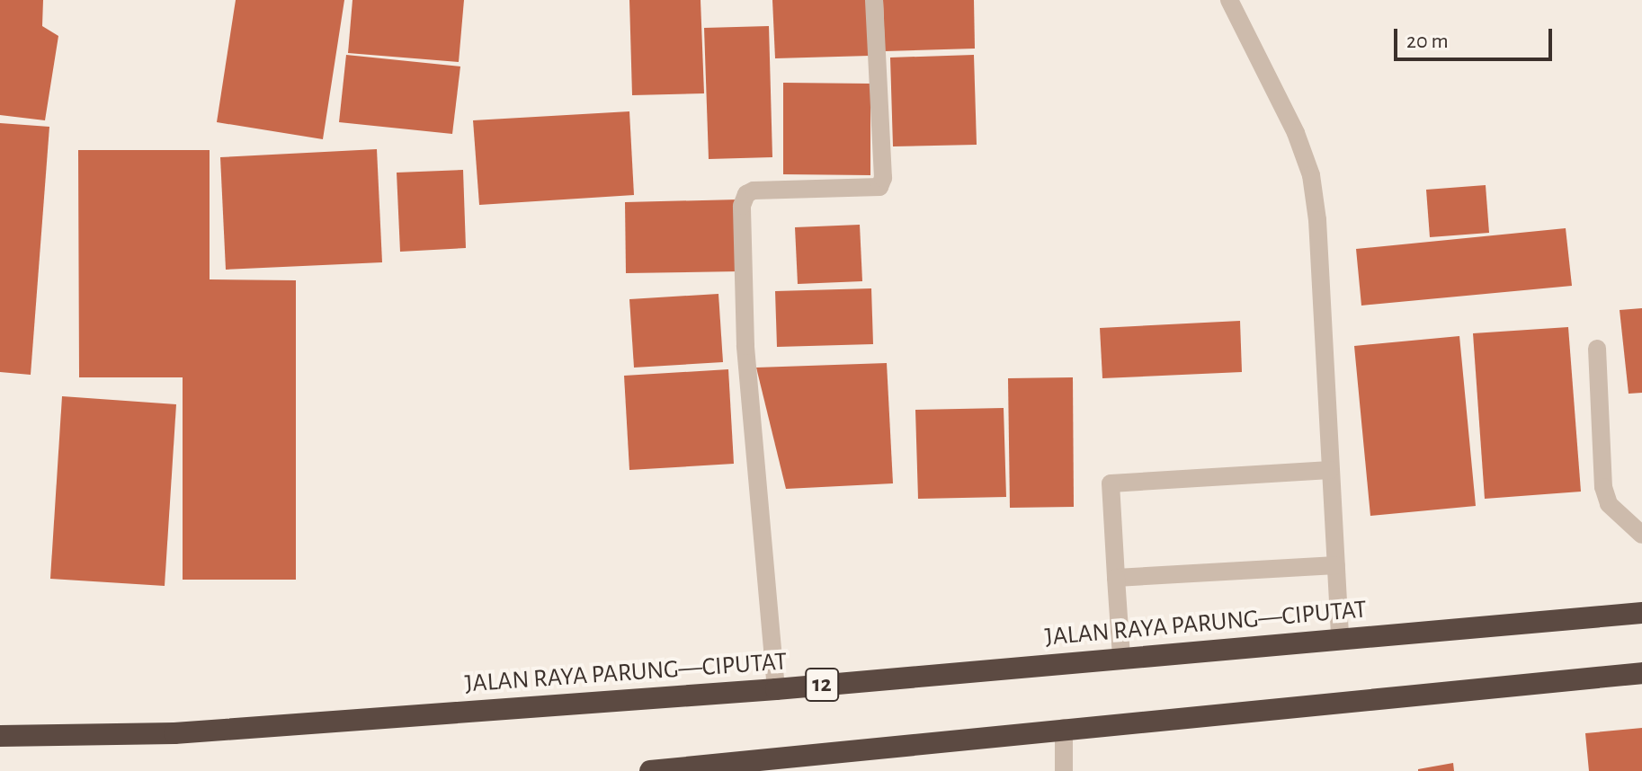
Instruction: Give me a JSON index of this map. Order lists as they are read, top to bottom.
{
  "streets": {
    "highway": ["JALAN RAYA PARUNG—CIPUTAT", "12"]
  },
  "scale_bar": "20 m"
}
